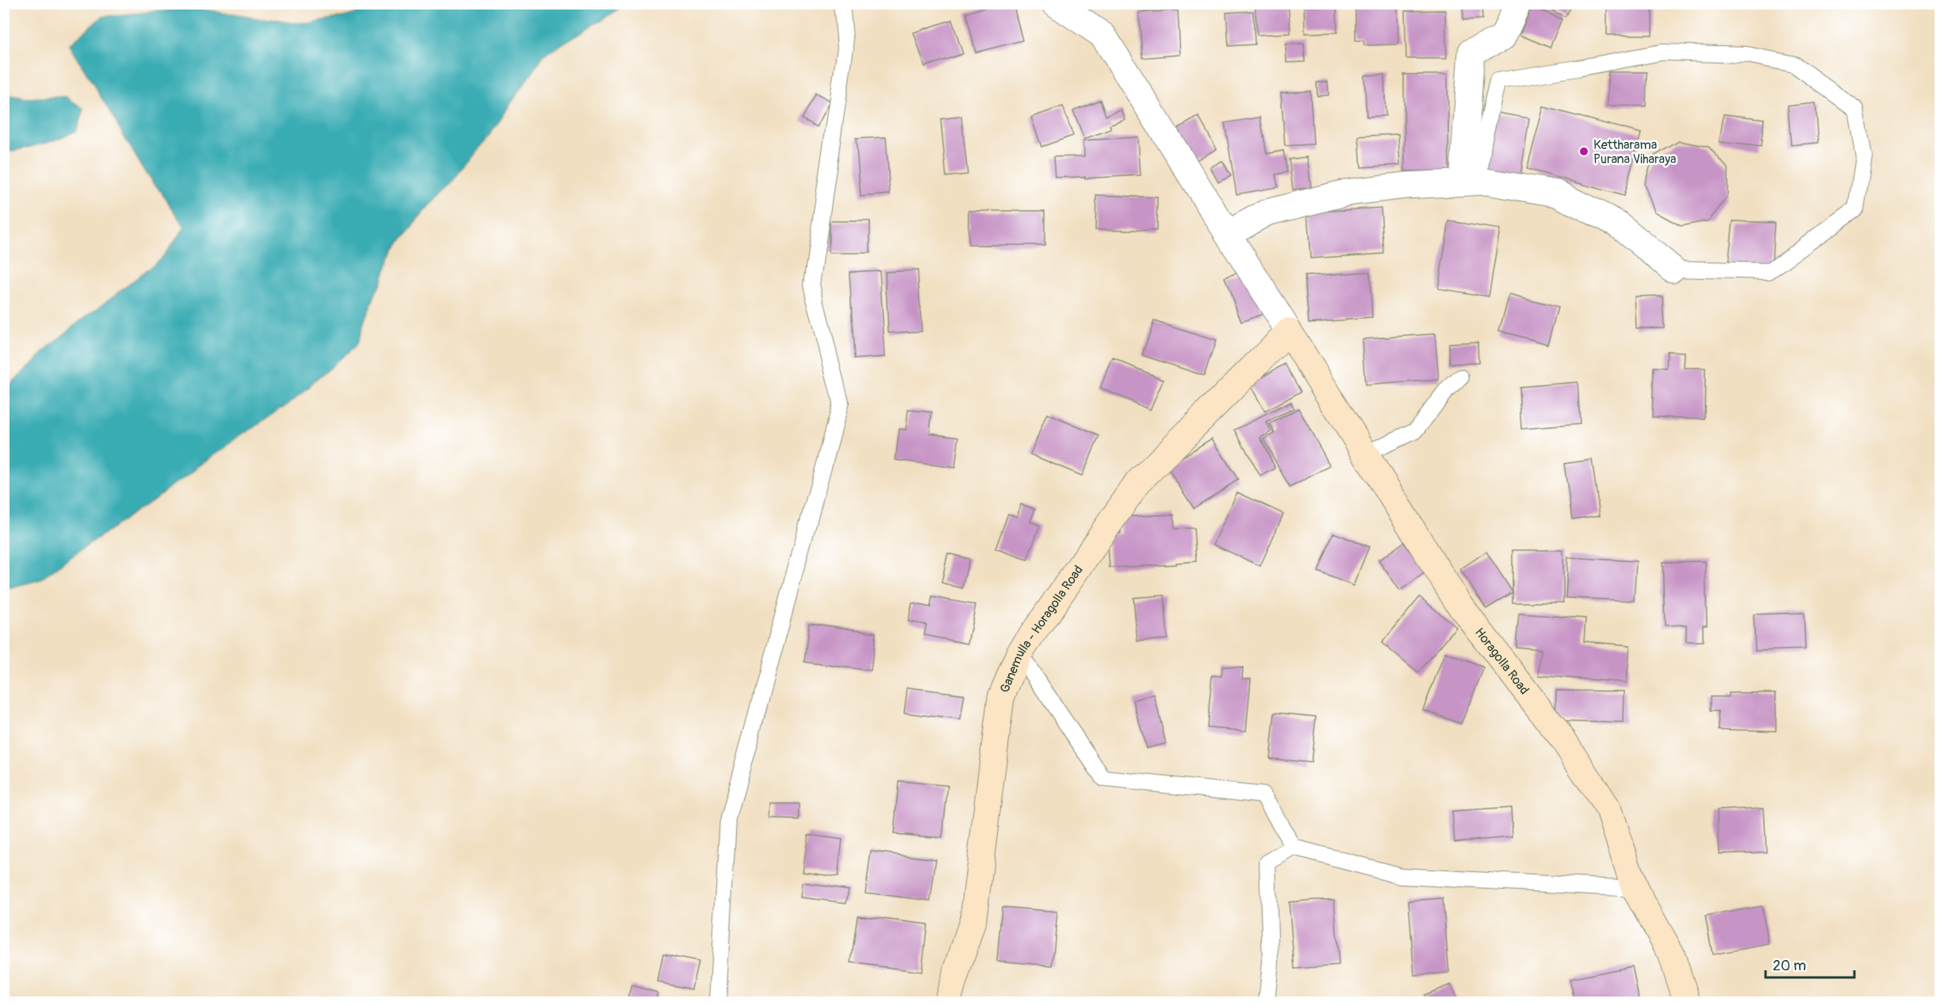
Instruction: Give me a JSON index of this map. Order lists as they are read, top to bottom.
{
  "streets": {
    "street": ["Ganemulla - Horagolla Road", "Horagolla Road"]
  },
  "crossings": [
    ["Ganemulla - Horagolla Road", "Horagolla Road"]
  ],
  "places": ["Kettharama Purana Viharaya"],
  "scale_bar": "20 m"
}
